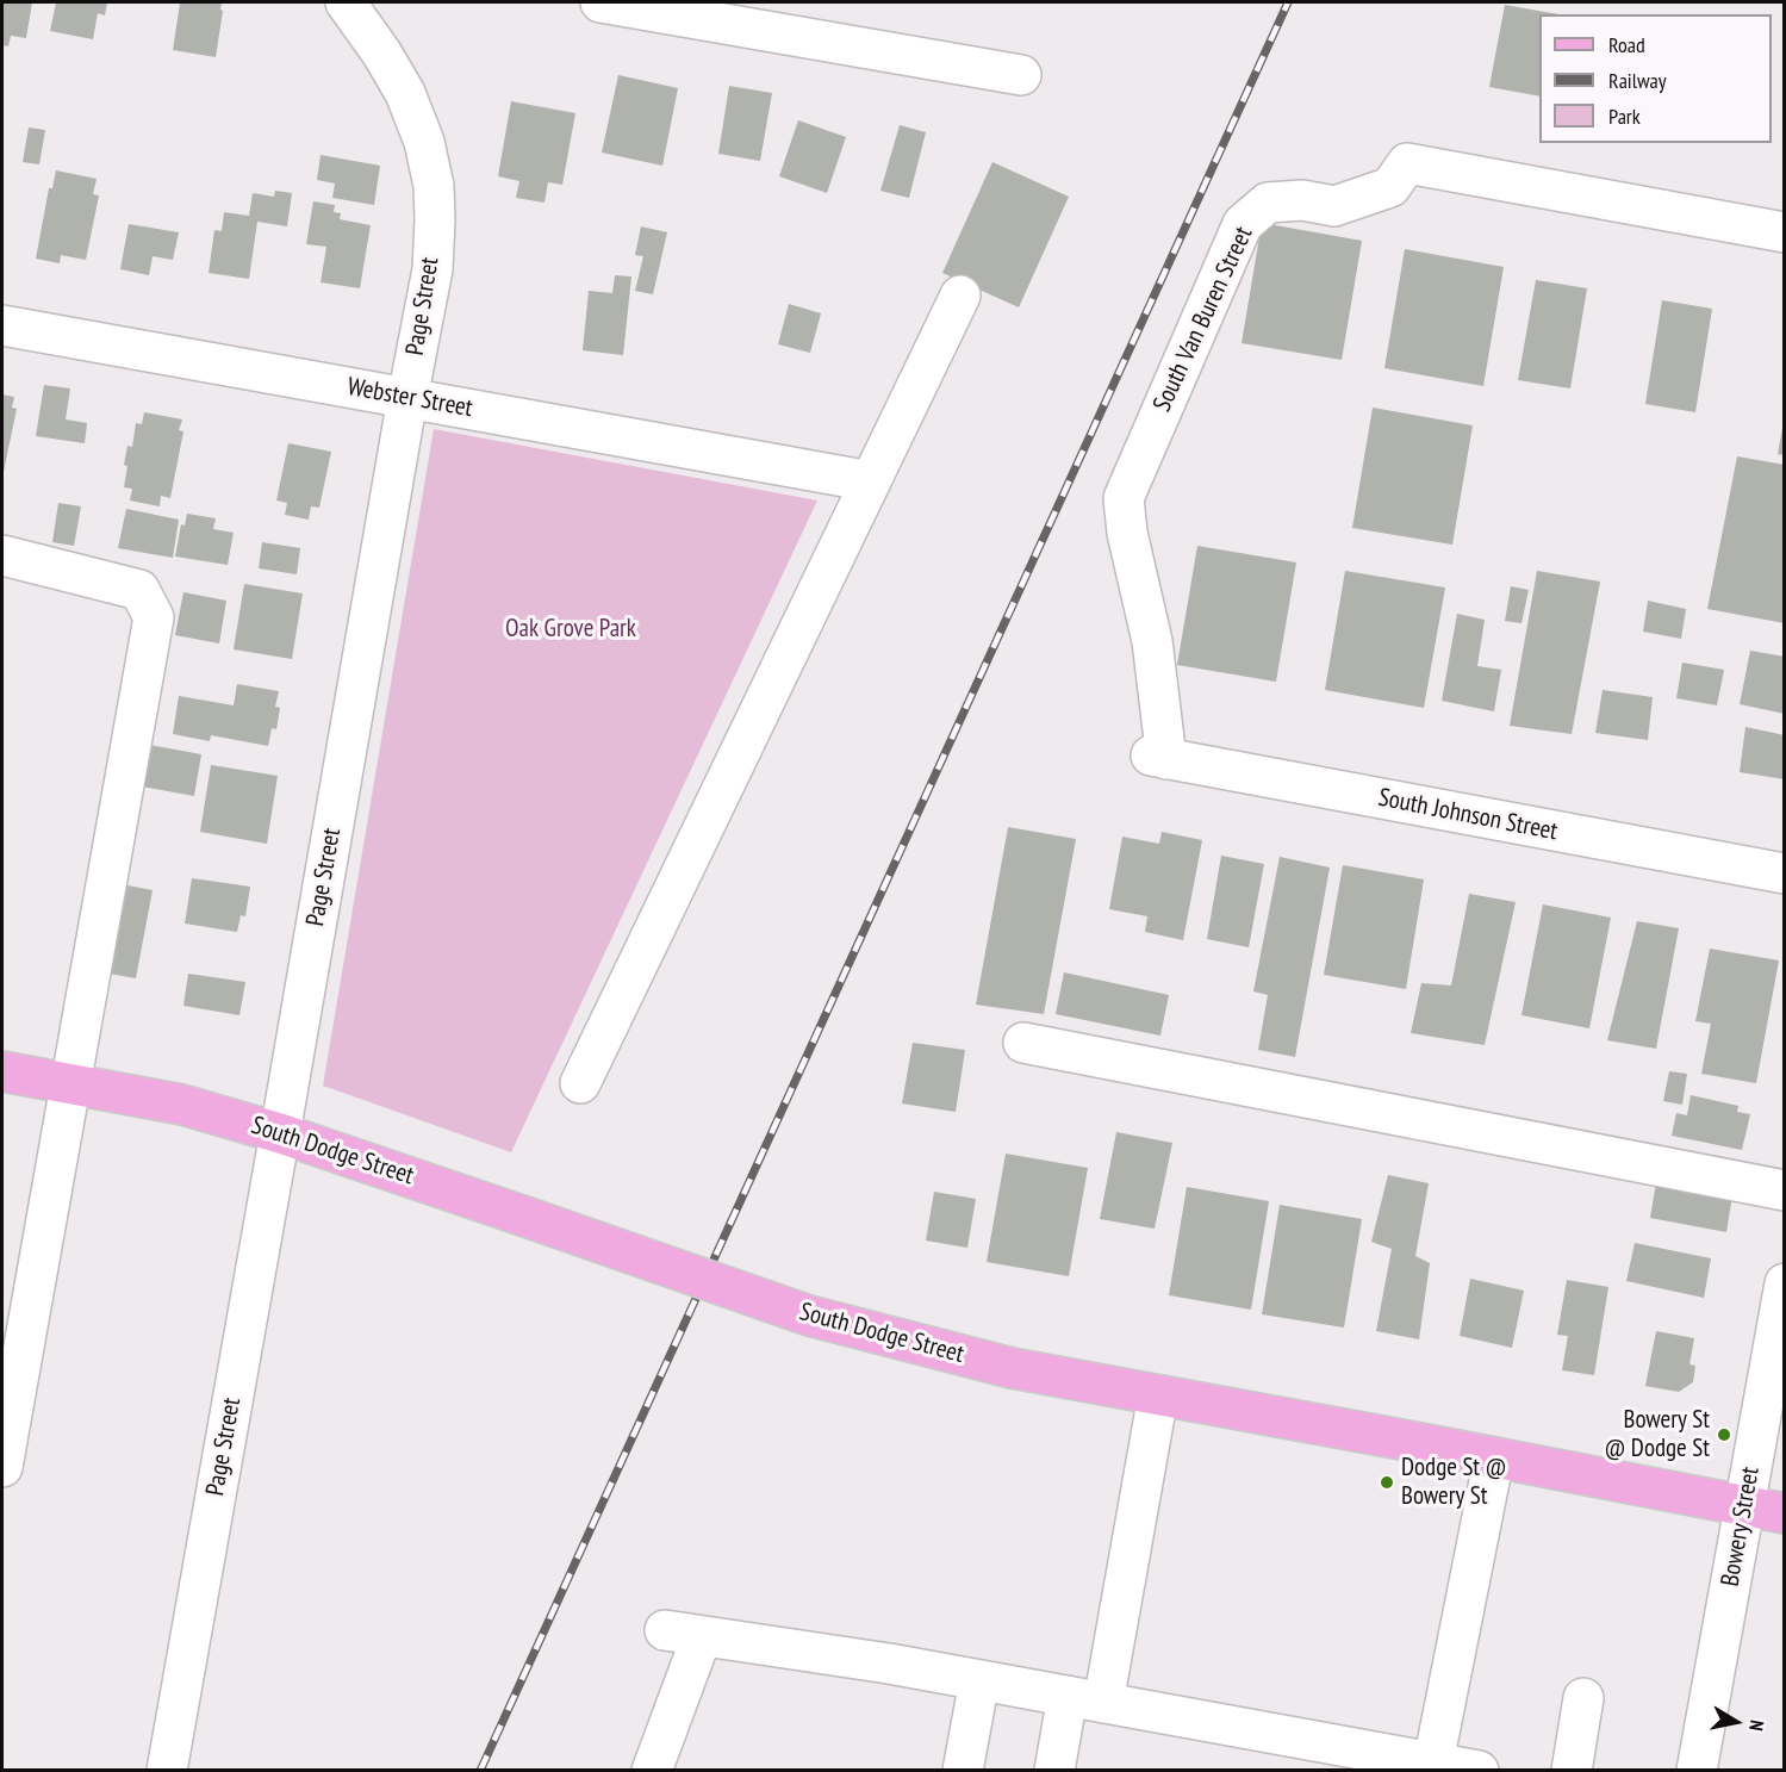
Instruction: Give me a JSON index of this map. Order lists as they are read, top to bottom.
{
  "streets": {
    "main road": ["South Dodge Street"],
    "street": [
      "Page Street",
      "South Van Buren Street",
      "Webster Street",
      "South Johnson Street",
      "Bowery Street"
    ]
  },
  "crossings": [
    ["Page Street", "Webster Street"],
    ["Page Street", "South Dodge Street"],
    ["South Van Buren Street", "South Johnson Street"],
    ["South Dodge Street", "Bowery Street"]
  ],
  "parks": ["Oak Grove Park"],
  "places": ["Bowery St @ Dodge St", "Dodge St @ Bowery St"],
  "legend": ["Road", "Railway", "Park"],
  "north": "right"
}
